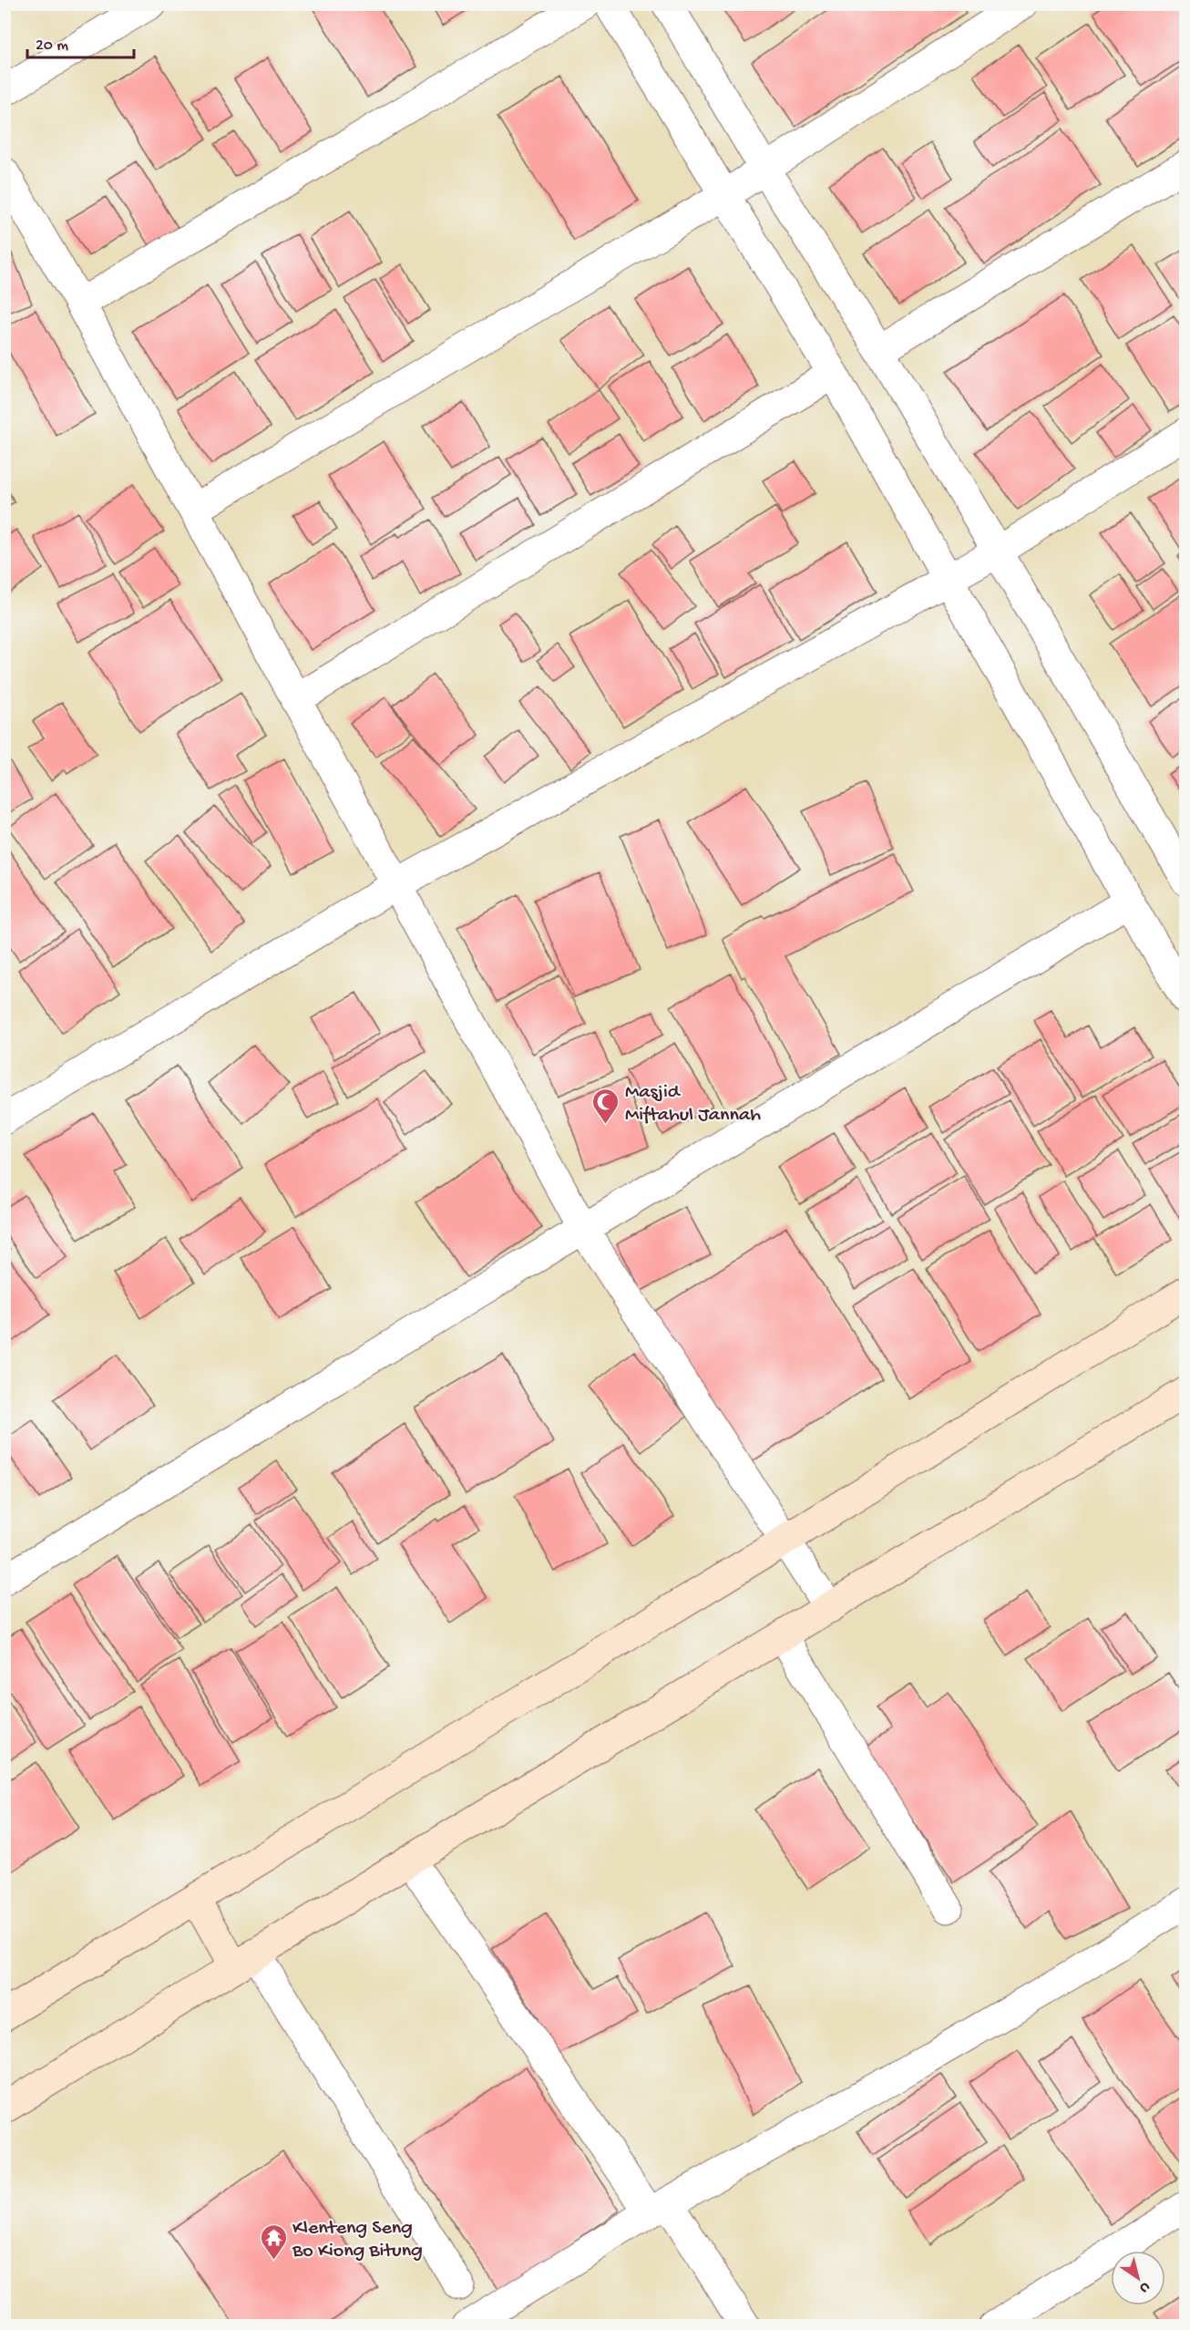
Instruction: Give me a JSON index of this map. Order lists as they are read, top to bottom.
{
  "places": {
    "mosque": ["Masjid Miftahul Jannah"],
    "temple": ["Klenteng Seng Bo Kiong Bitung"]
  },
  "scale_bar": "20 m",
  "north": "bottom right"
}
